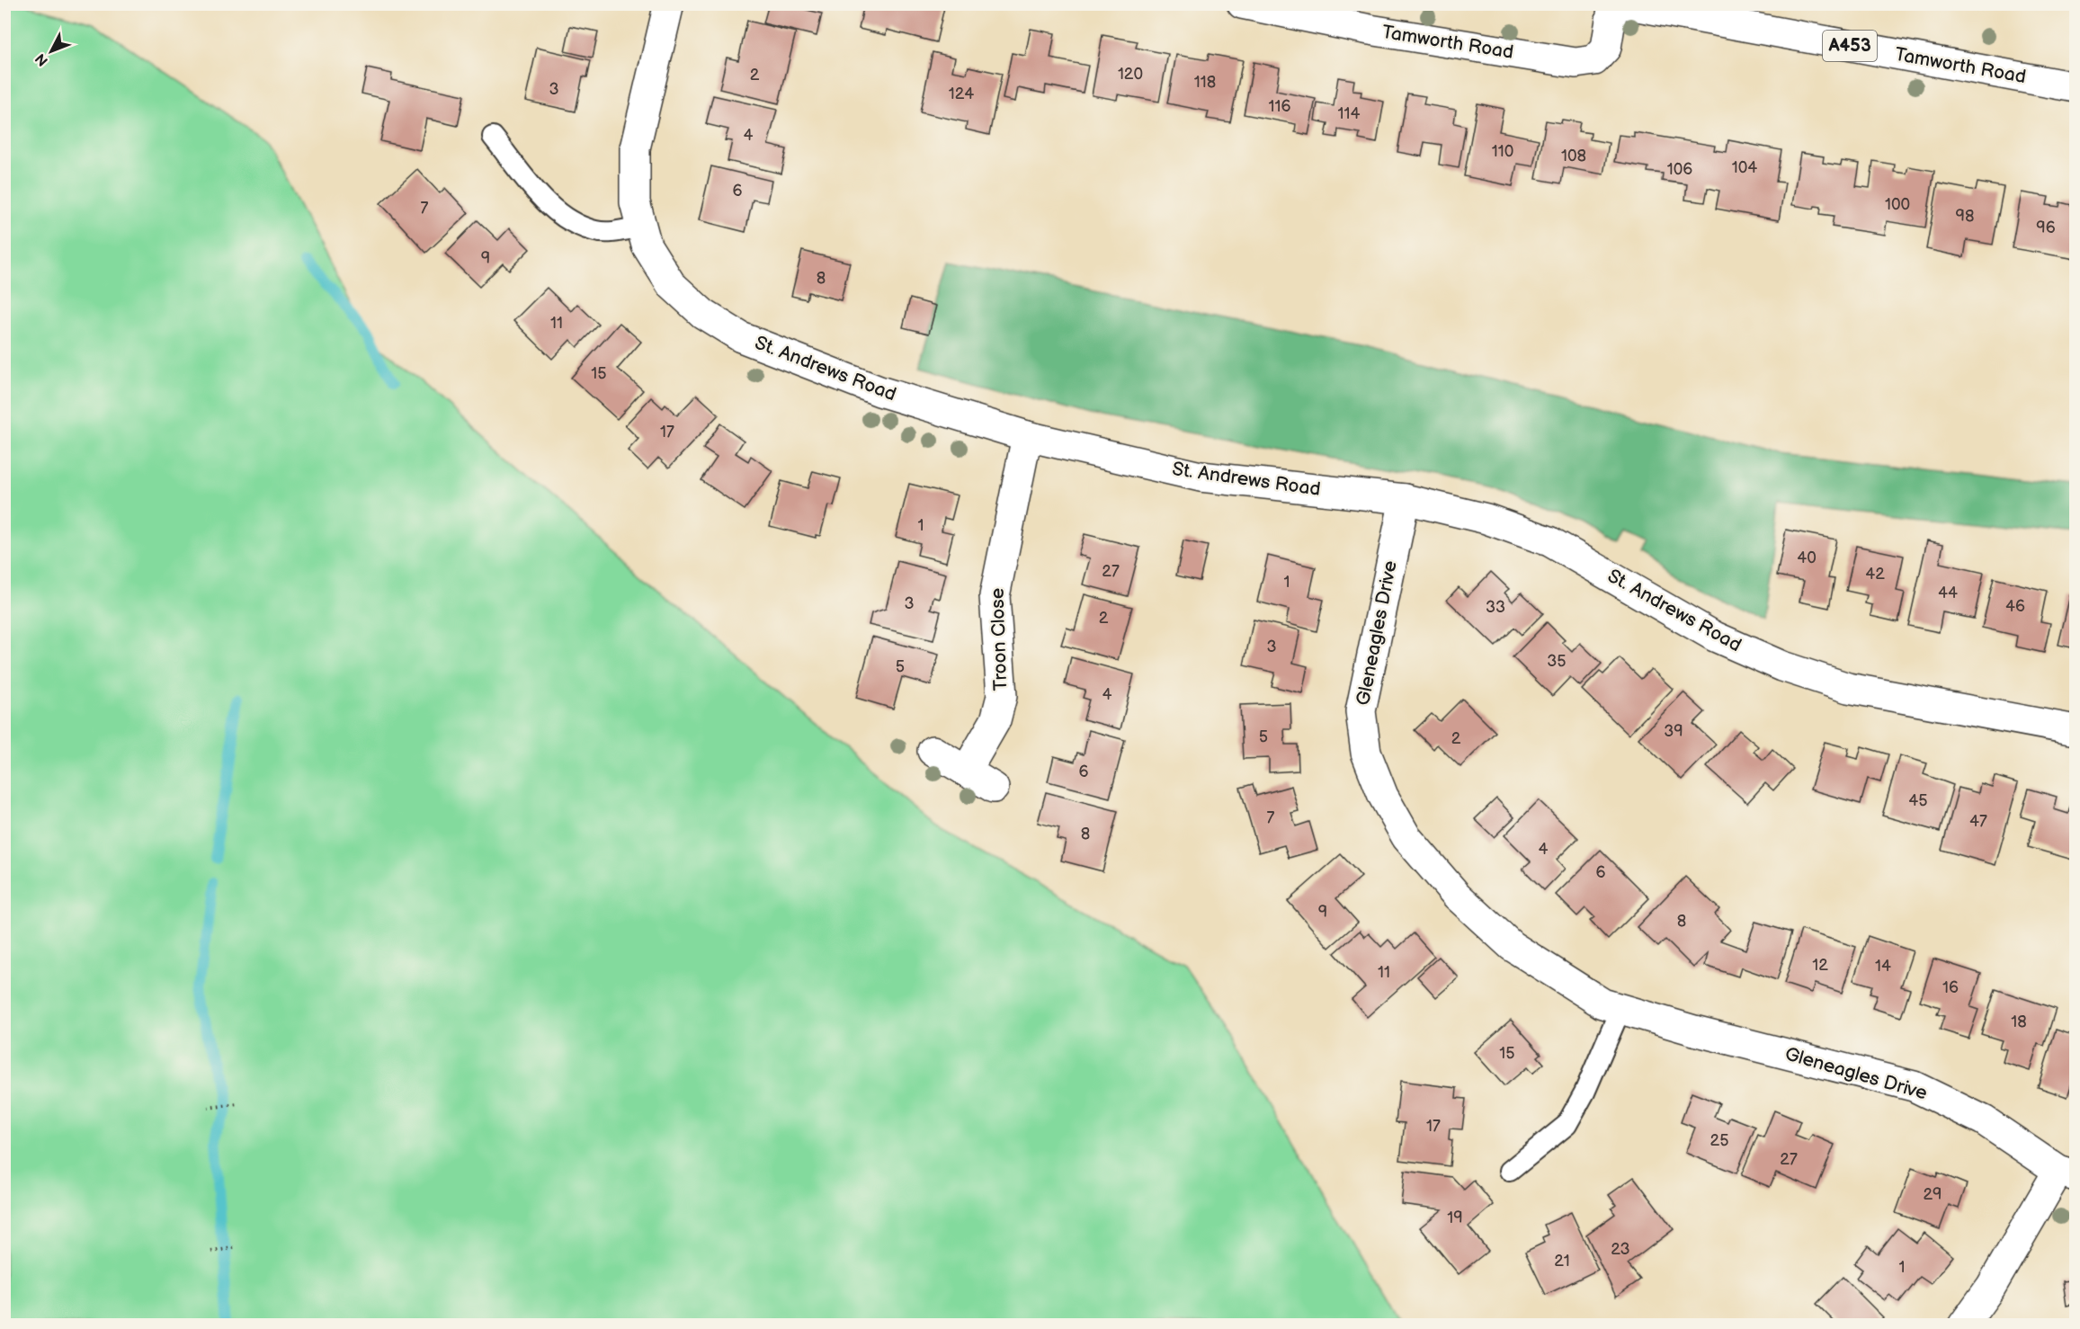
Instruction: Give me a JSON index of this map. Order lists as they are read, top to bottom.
{
  "streets": {
    "street": [
      "Tamworth Road",
      "A453",
      "St. Andrews Road",
      "Gleneagles Drive",
      "Troon Close"
    ]
  },
  "crossings": [
    ["St. Andrews Road", "Gleneagles Drive"],
    ["St. Andrews Road", "Troon Close"]
  ],
  "house_numbers": [
    "120",
    "2",
    "118",
    "3",
    "124",
    "116",
    "114",
    "4",
    "110",
    "108",
    "104",
    "106",
    "6",
    "100",
    "7",
    "98",
    "96",
    "9",
    "8",
    "11",
    "15",
    "17",
    "1",
    "40",
    "27",
    "42",
    "1",
    "44",
    "3",
    "46",
    "33",
    "2",
    "3",
    "35",
    "5",
    "4",
    "39",
    "5",
    "2",
    "6",
    "45",
    "7",
    "47",
    "8",
    "4",
    "6",
    "9",
    "8",
    "12",
    "14",
    "11",
    "16",
    "18",
    "15",
    "17",
    "25",
    "27",
    "29",
    "19",
    "23",
    "21",
    "1"
  ],
  "north": "bottom left"
}
